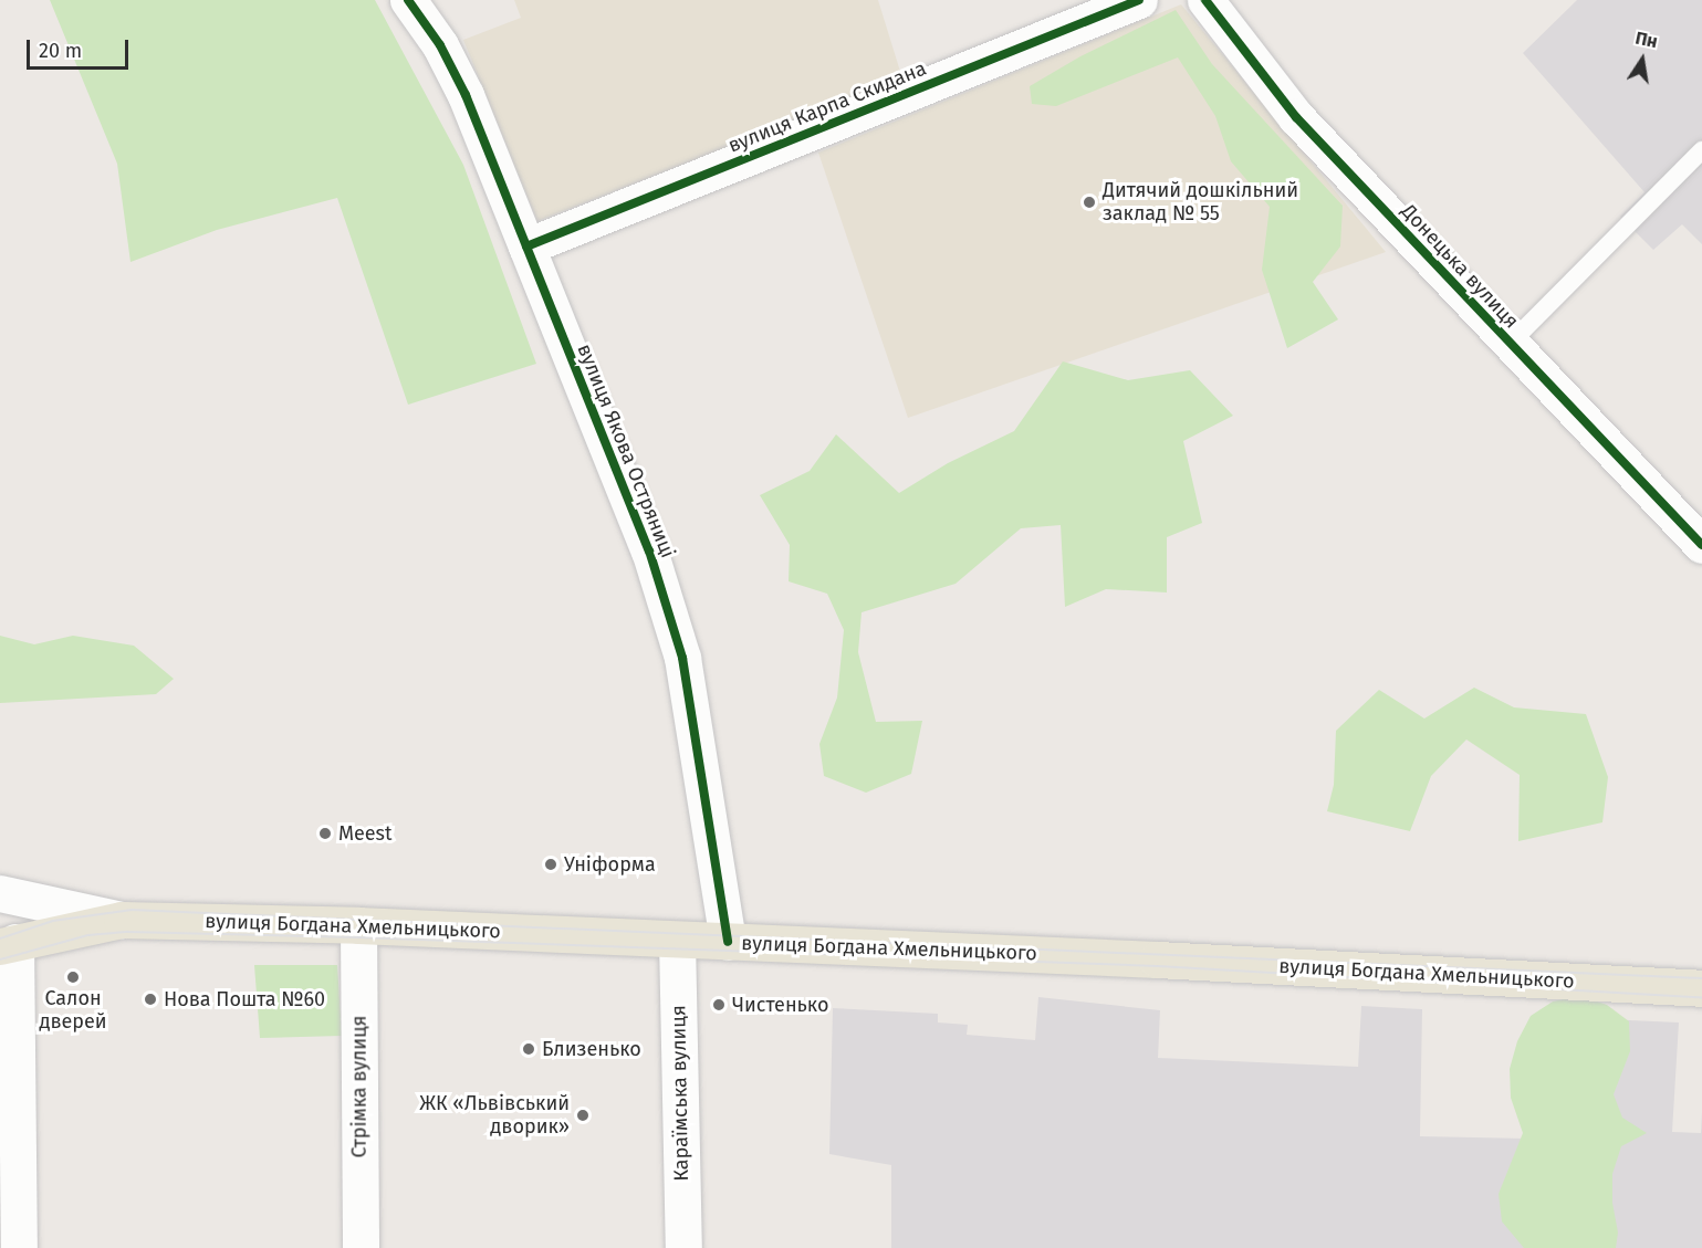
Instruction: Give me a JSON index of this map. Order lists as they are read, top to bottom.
{
  "streets": {
    "main road": ["вулиця Богдана Хмельницького"],
    "street": [
      "вулиця Карпа Скидана",
      "Донецька вулиця",
      "вулиця Якова Остряниці",
      "Стрімка вулиця",
      "Караїмська вулиця"
    ]
  },
  "crossings": [
    ["вулиця Карпа Скидана", "вулиця Якова Остряниці"],
    ["вулиця Якова Остряниці", "вулиця Богдана Хмельницького"],
    ["вулиця Богдана Хмельницького", "Стрімка вулиця"],
    ["вулиця Богдана Хмельницького", "Караїмська вулиця"]
  ],
  "places": [
    "Дитячий дошкільний заклад № 55",
    "Meest",
    "Уніформа",
    "Салон дверей",
    "Нова Пошта №60",
    "Чистенько",
    "Близенько",
    "ЖК «Львівський дворик»"
  ],
  "scale_bar": "20 m",
  "north": "top"
}
